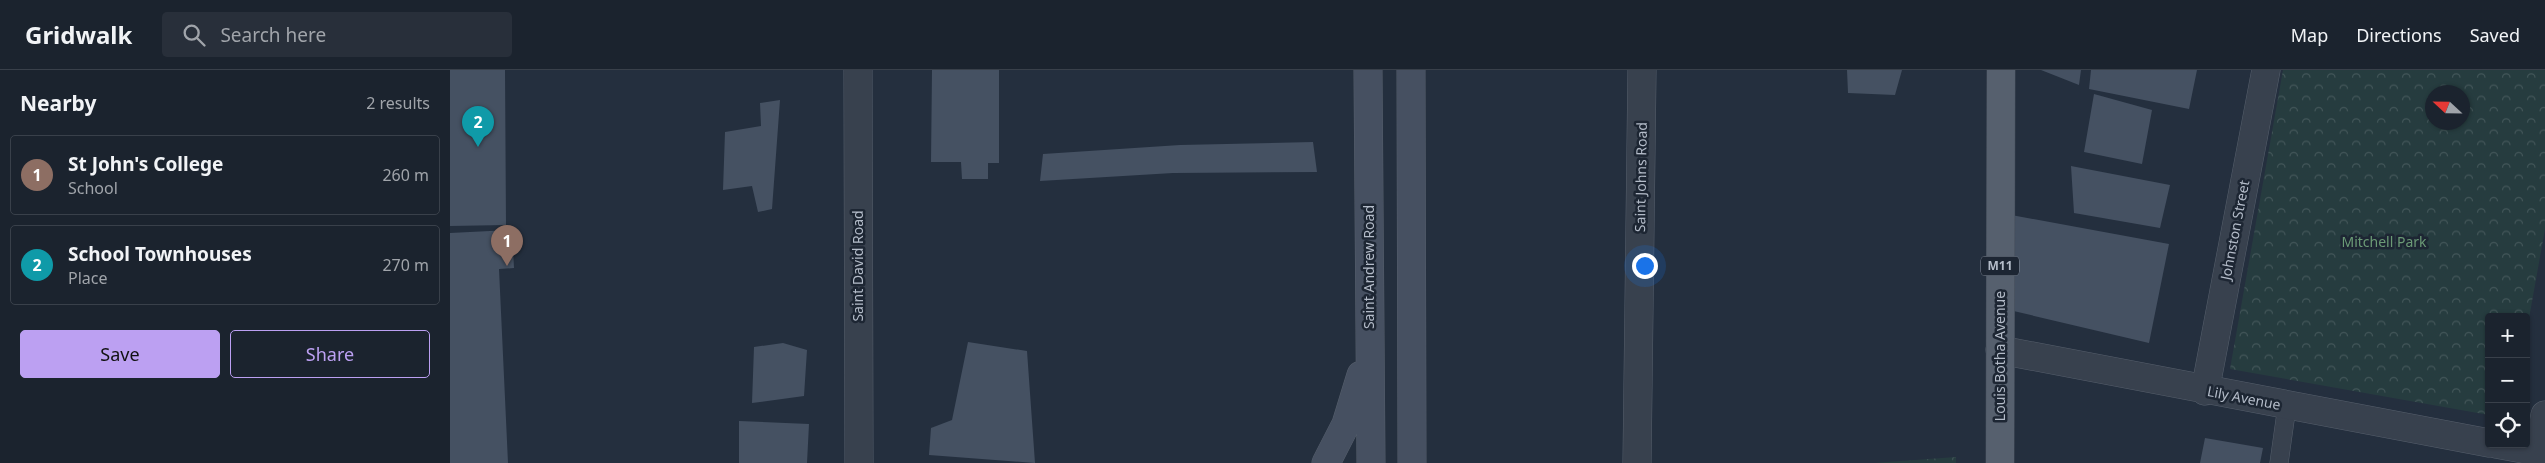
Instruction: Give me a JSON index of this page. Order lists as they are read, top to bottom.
{
  "streets": {
    "main road": ["M11", "Saint Andrew Road", "Louis Botha Avenue"],
    "street": [
      "Saint Johns Road",
      "Johnston Street",
      "Saint David Road",
      "Lily Avenue"
    ]
  },
  "crossings": [
    ["Johnston Street", "Lily Avenue"],
    ["Louis Botha Avenue", "Lily Avenue"]
  ],
  "parks": ["Mitchell Park"],
  "north": "left",
  "page": {
    "header": "Gridwalk",
    "search": "Search here",
    "nav": ["Map", "Directions", "Saved"],
    "heading": ["Nearby", "2 results"],
    "pins": ["2", "1"],
    "list": [
      {
        "mark": "1",
        "name": "St John's College",
        "note": "School",
        "value": "260 m"
      },
      {
        "mark": "2",
        "name": "School Townhouses",
        "note": "Place",
        "value": "270 m"
      }
    ],
    "map_buttons": ["+", "−"],
    "buttons": ["Save", "Share"]
  }
}
